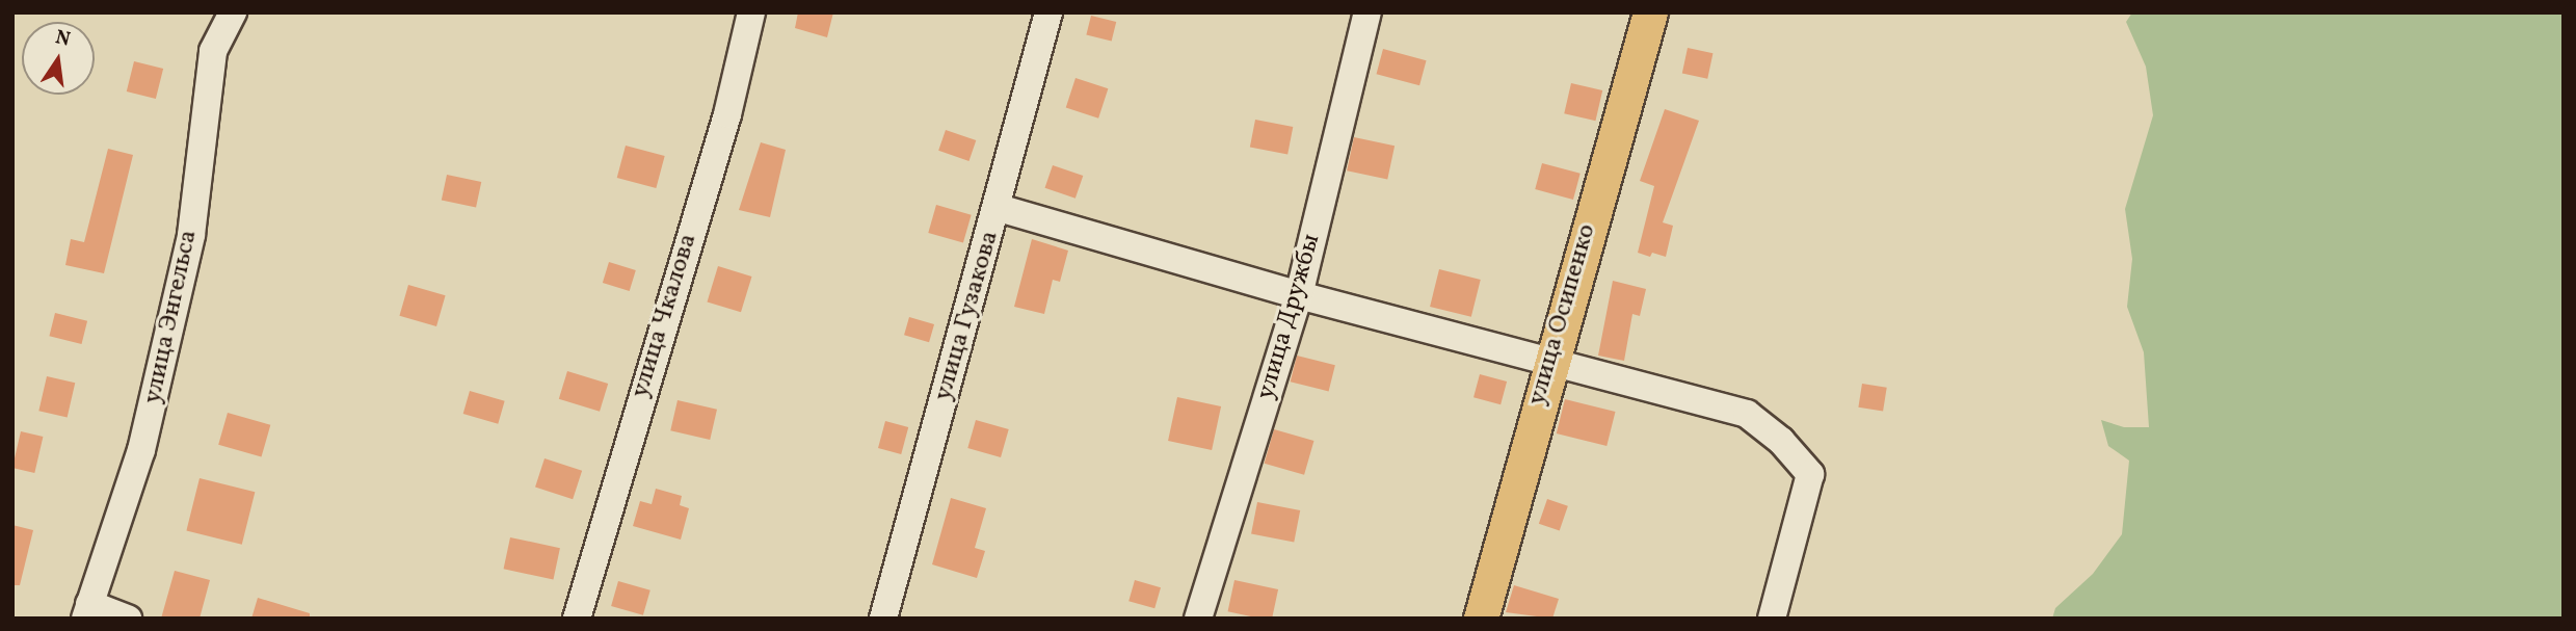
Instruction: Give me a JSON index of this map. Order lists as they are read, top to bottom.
{
  "streets": {
    "main road": ["улица Осипенко"],
    "street": [
      "улица Чкалова",
      "улица Гузакова",
      "улица Энгельса",
      "улица Дружбы"
    ]
  },
  "north": "top"
}
